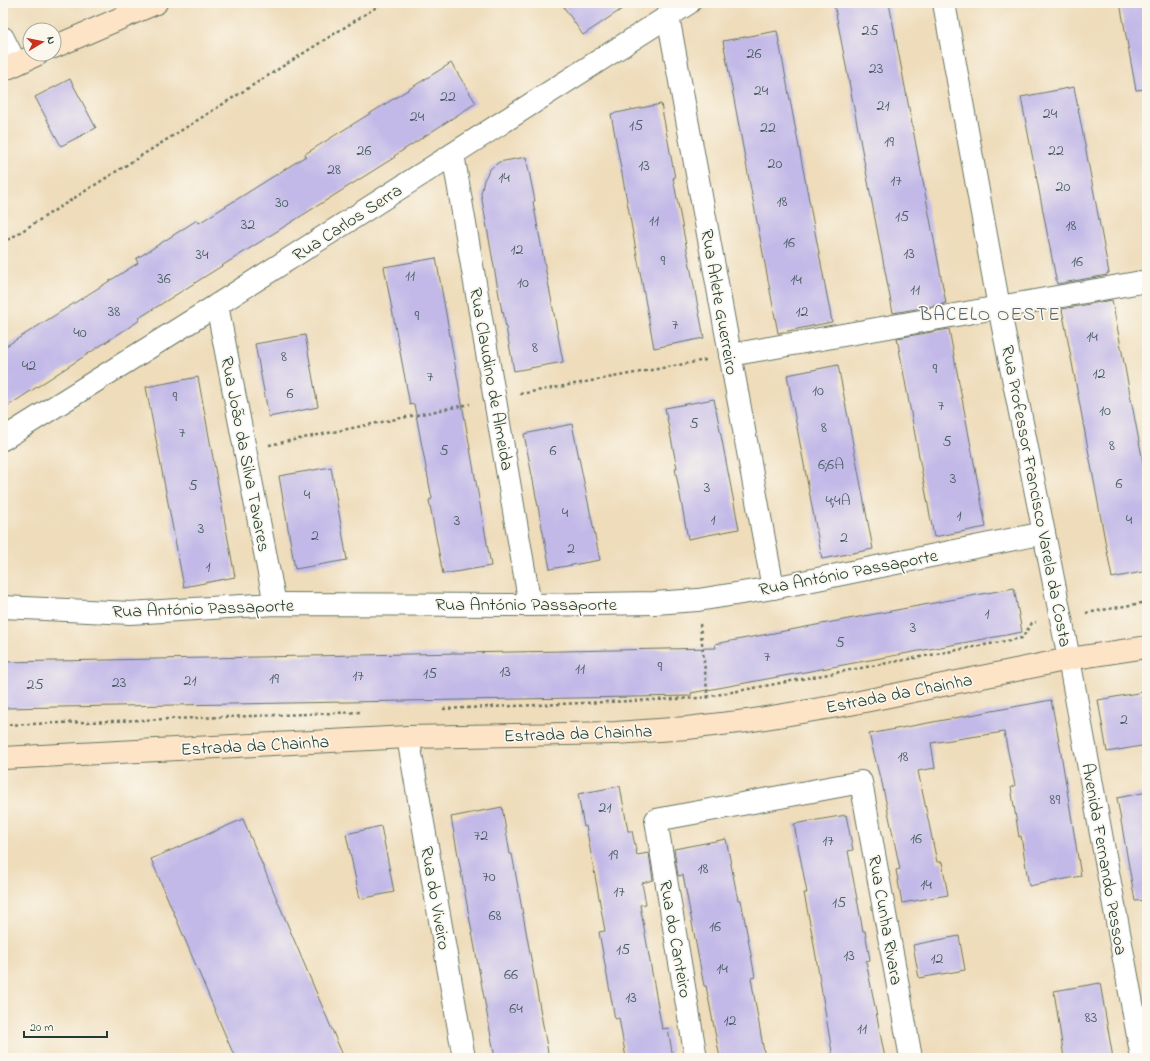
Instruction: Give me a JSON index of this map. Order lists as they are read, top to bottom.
{
  "streets": {
    "street": [
      "Rua Carlos Serra",
      "Rua Arlete Guerreiro",
      "Rua Claudino de Almeida",
      "Rua João da Silva Tavares",
      "Rua Professor Francisco Varela da Costa",
      "Rua António Passaporte",
      "Estrada da Chainha",
      "Avenida Fernando Pessoa",
      "Rua do Viveiro",
      "Rua Cunha Rivara",
      "Rua do Canteiro"
    ]
  },
  "crossings": [
    ["Rua Carlos Serra", "Rua Arlete Guerreiro"],
    ["Rua Carlos Serra", "Rua Claudino de Almeida"],
    ["Rua Carlos Serra", "Rua João da Silva Tavares"],
    ["Rua Arlete Guerreiro", "Rua António Passaporte"],
    ["Rua Claudino de Almeida", "Rua António Passaporte"],
    ["Rua João da Silva Tavares", "Rua António Passaporte"],
    ["Rua Professor Francisco Varela da Costa", "Rua António Passaporte"],
    ["Rua Professor Francisco Varela da Costa", "Estrada da Chainha"],
    ["Rua Professor Francisco Varela da Costa", "Avenida Fernando Pessoa"],
    ["Estrada da Chainha", "Avenida Fernando Pessoa"],
    ["Estrada da Chainha", "Rua do Viveiro"],
    ["Rua Cunha Rivara", "Rua do Canteiro"]
  ],
  "districts": ["BACELO OESTE"],
  "house_numbers": [
    "25",
    "26",
    "23",
    "24",
    "22",
    "21",
    "24",
    "24",
    "15",
    "22",
    "19",
    "26",
    "22",
    "20",
    "13",
    "28",
    "14",
    "17",
    "20",
    "18",
    "30",
    "15",
    "11",
    "32",
    "18",
    "16",
    "12",
    "13",
    "34",
    "9",
    "16",
    "11",
    "36",
    "14",
    "10",
    "11",
    "38",
    "12",
    "9",
    "7",
    "40",
    "14",
    "8",
    "8",
    "42",
    "9",
    "12",
    "7",
    "10",
    "6",
    "9",
    "7",
    "10",
    "5",
    "8",
    "7",
    "5",
    "8",
    "5",
    "6",
    "6;6A",
    "3",
    "6",
    "5",
    "3",
    "4",
    "4;4A",
    "4",
    "1",
    "1",
    "4",
    "3",
    "3",
    "2",
    "2",
    "2",
    "1",
    "1",
    "3",
    "5",
    "7",
    "9",
    "11",
    "13",
    "15",
    "17",
    "19",
    "21",
    "23",
    "25",
    "2",
    "18",
    "89",
    "21",
    "72",
    "16",
    "17",
    "19",
    "18",
    "70",
    "14",
    "17",
    "15",
    "68",
    "16",
    "15",
    "13",
    "12",
    "14",
    "66",
    "13",
    "64",
    "83",
    "12",
    "11"
  ],
  "scale_bar": "20 m",
  "north": "right"
}
